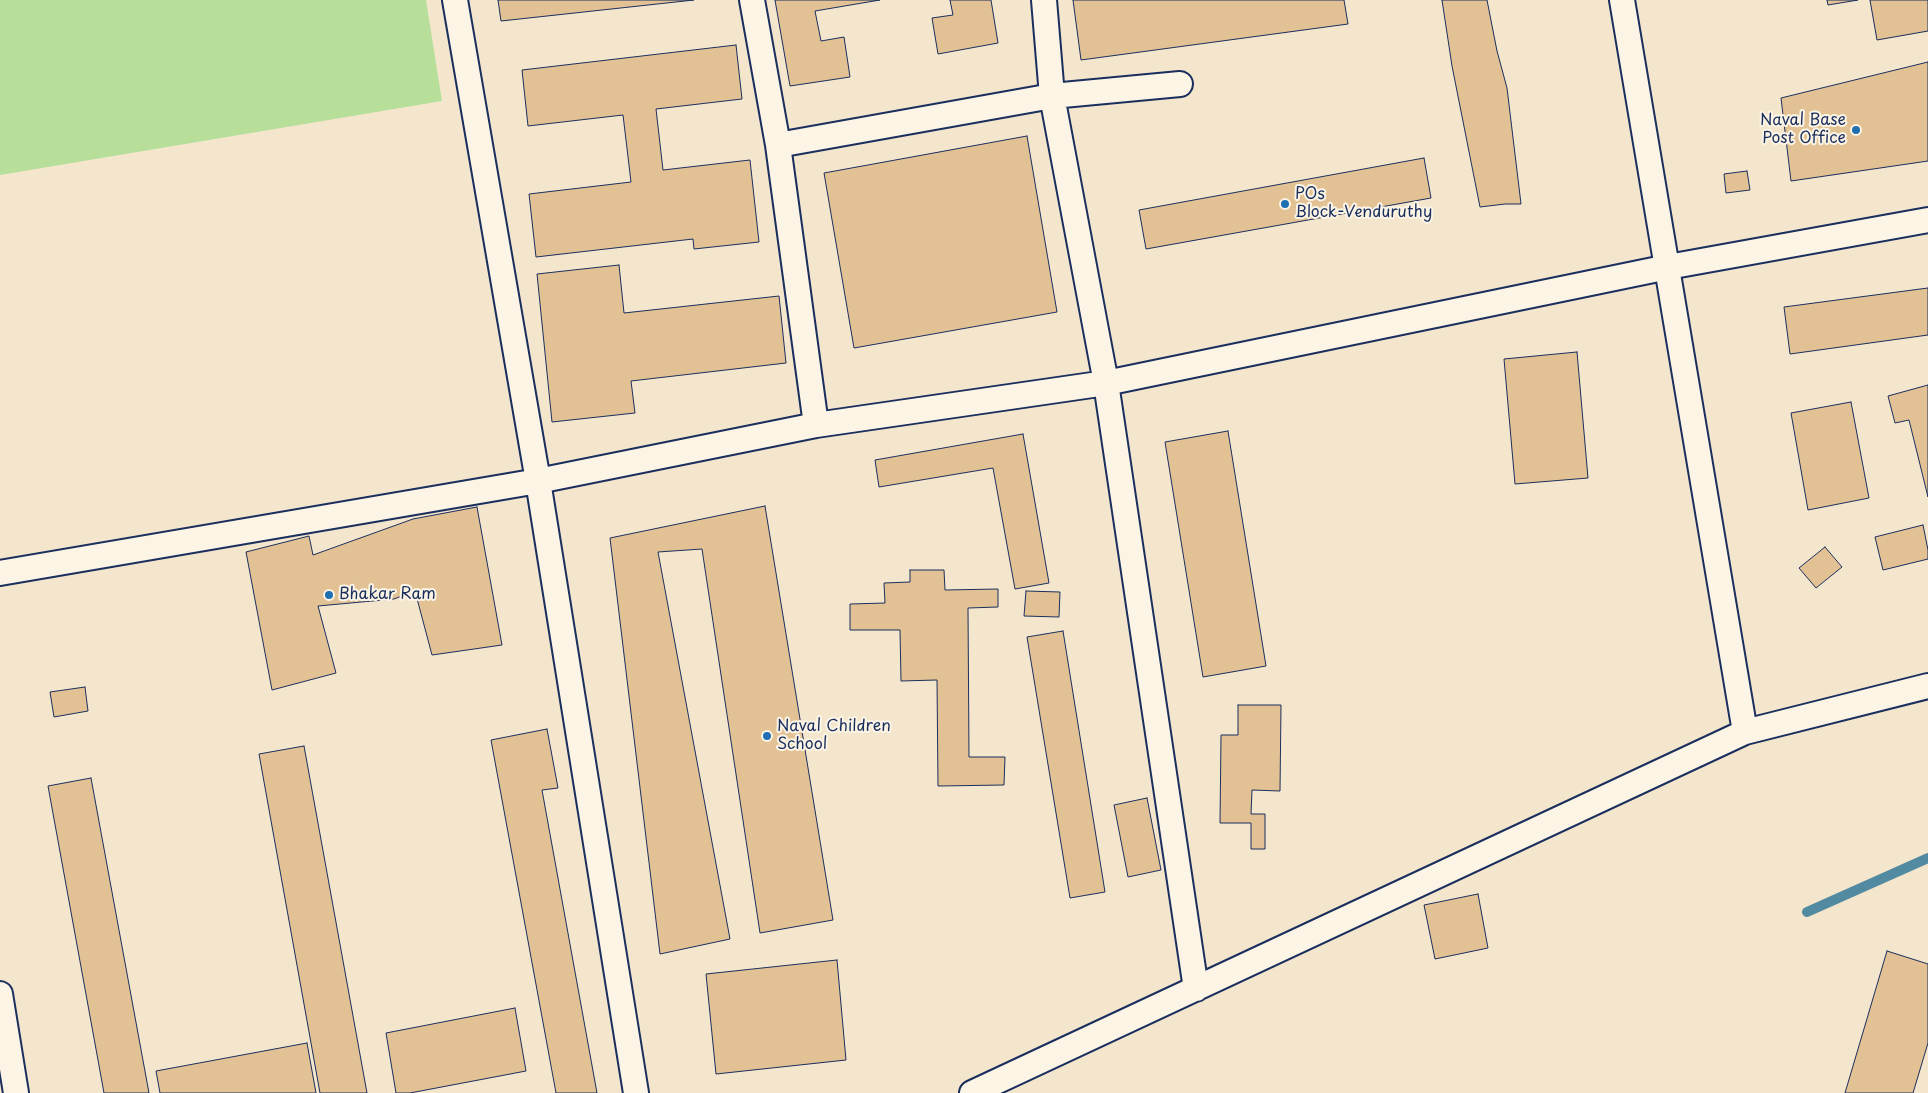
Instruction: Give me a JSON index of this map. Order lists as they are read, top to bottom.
{
  "places": [
    "Naval Base Post Office",
    "POs Block-Venduruthy",
    "Bhakar Ram",
    "Naval Children School"
  ]
}
